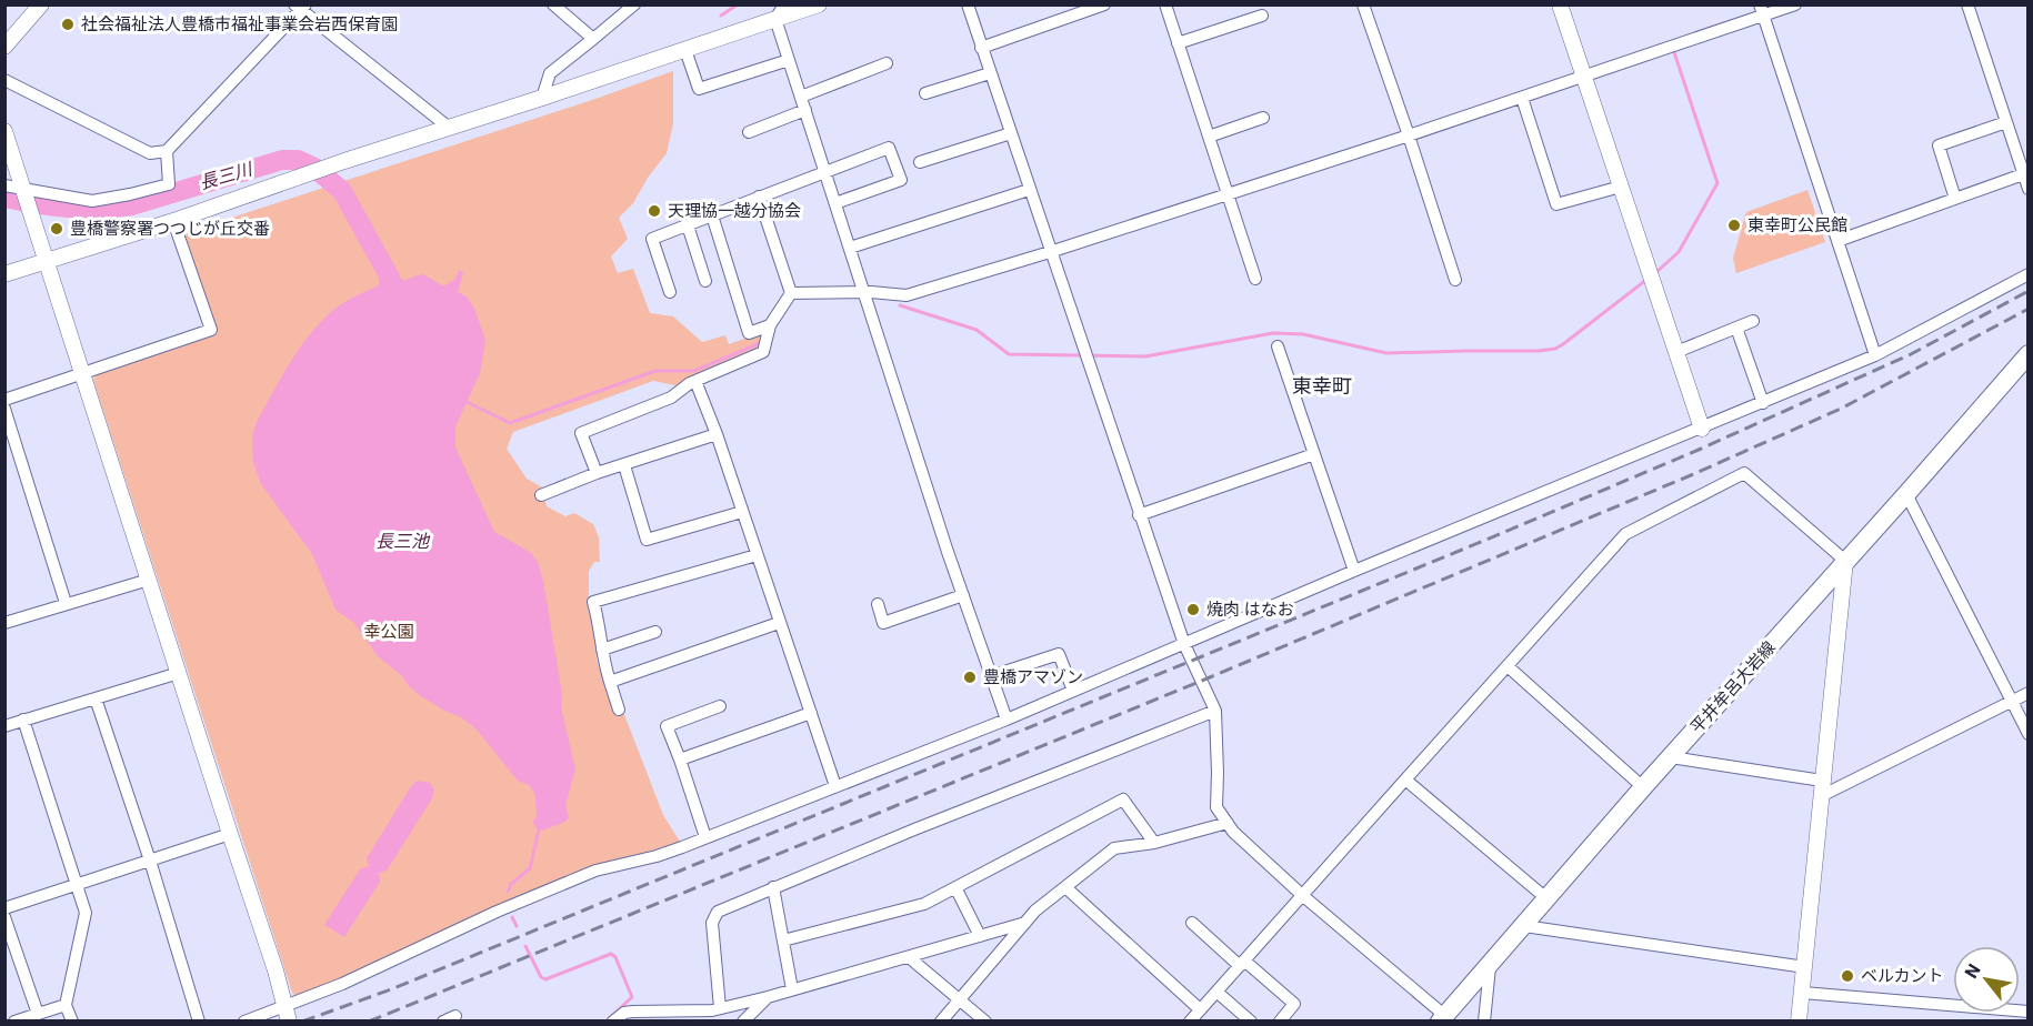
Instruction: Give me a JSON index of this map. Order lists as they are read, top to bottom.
{
  "streets": {
    "main road": ["平井牟呂大岩線"]
  },
  "districts": ["東幸町"],
  "water": ["長三川", "長三池"],
  "parks": ["幸公園"],
  "places": [
    "社会福祉法人豊橋市福祉事業会岩西保育園",
    "天理協一越分協会",
    "東幸町公民館",
    "豊橋警察署つつじが丘交番",
    "焼肉 はなお",
    "豊橋アマゾン",
    "ベルカント"
  ],
  "north": "top left"
}
